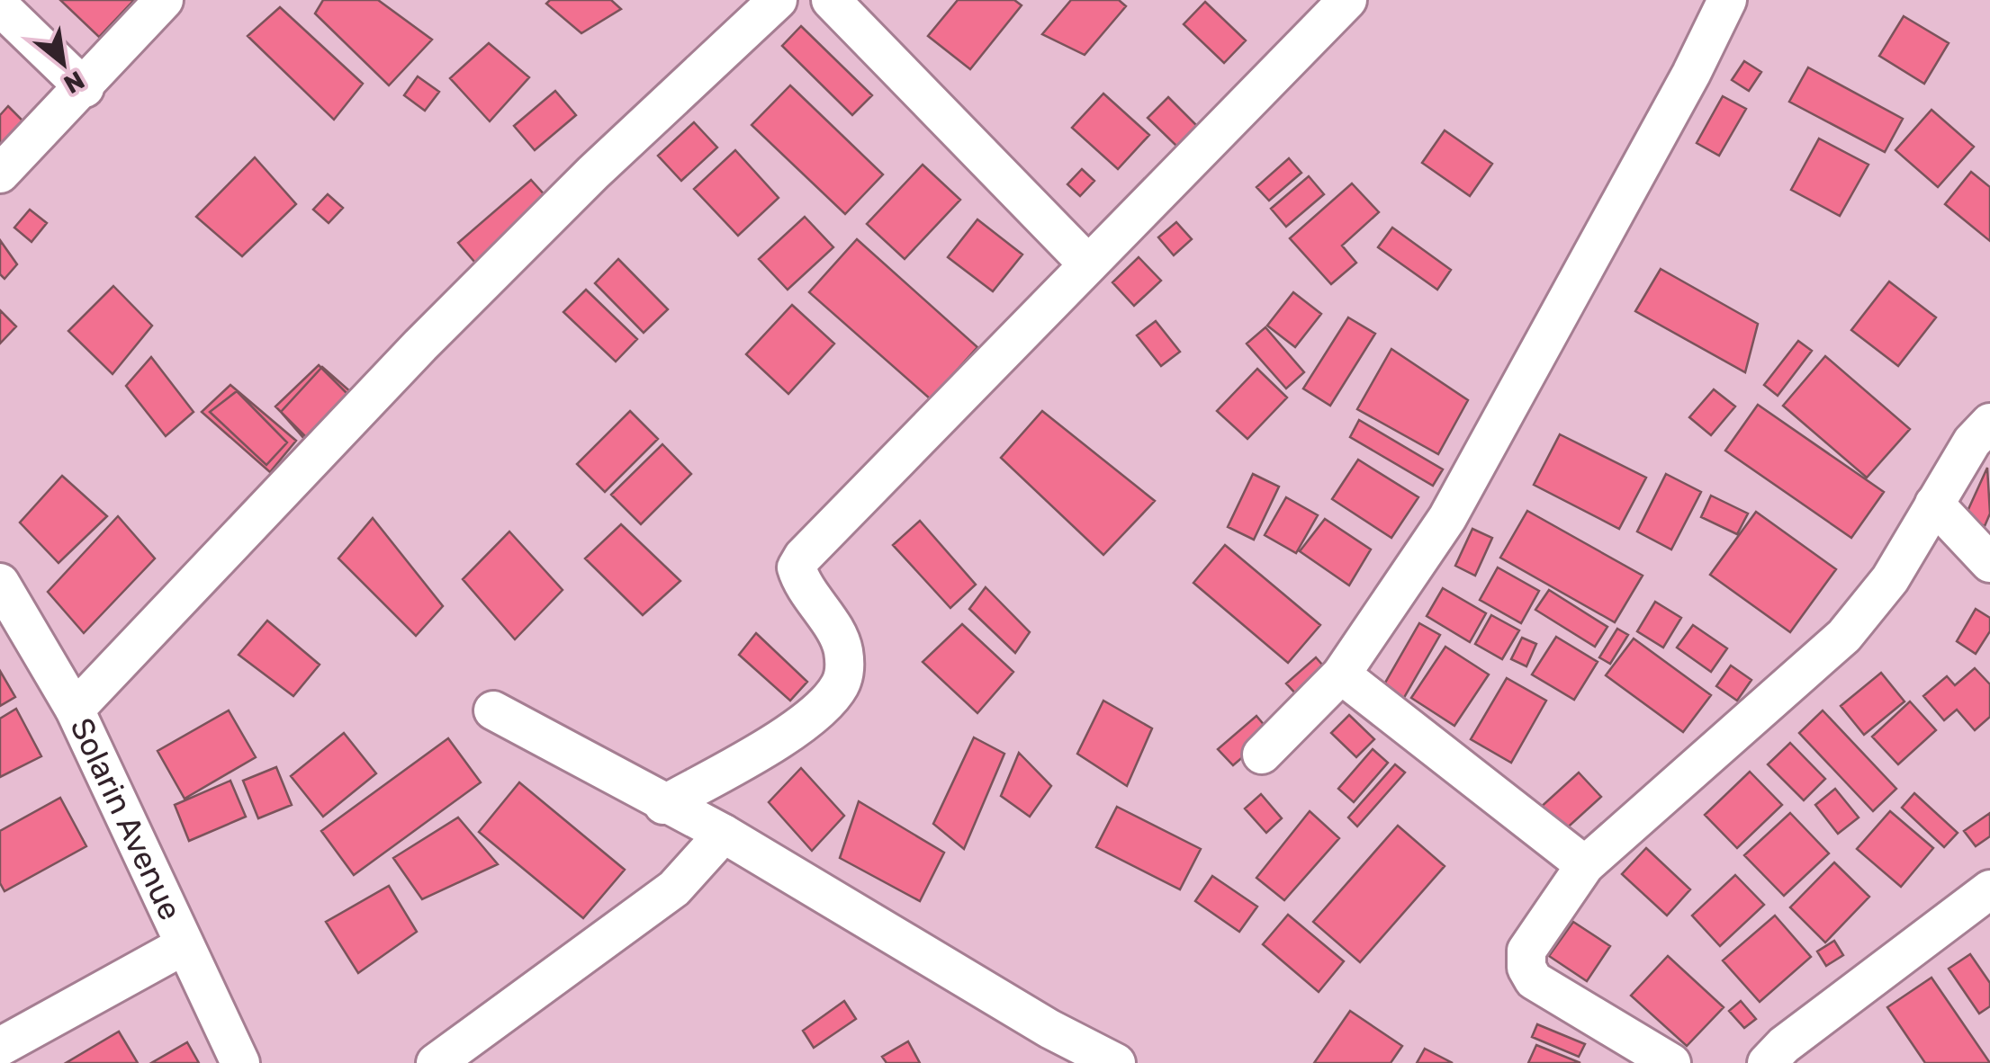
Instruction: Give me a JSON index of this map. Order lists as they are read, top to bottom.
{
  "streets": {
    "street": ["Solarin Avenue"]
  },
  "north": "bottom right"
}
